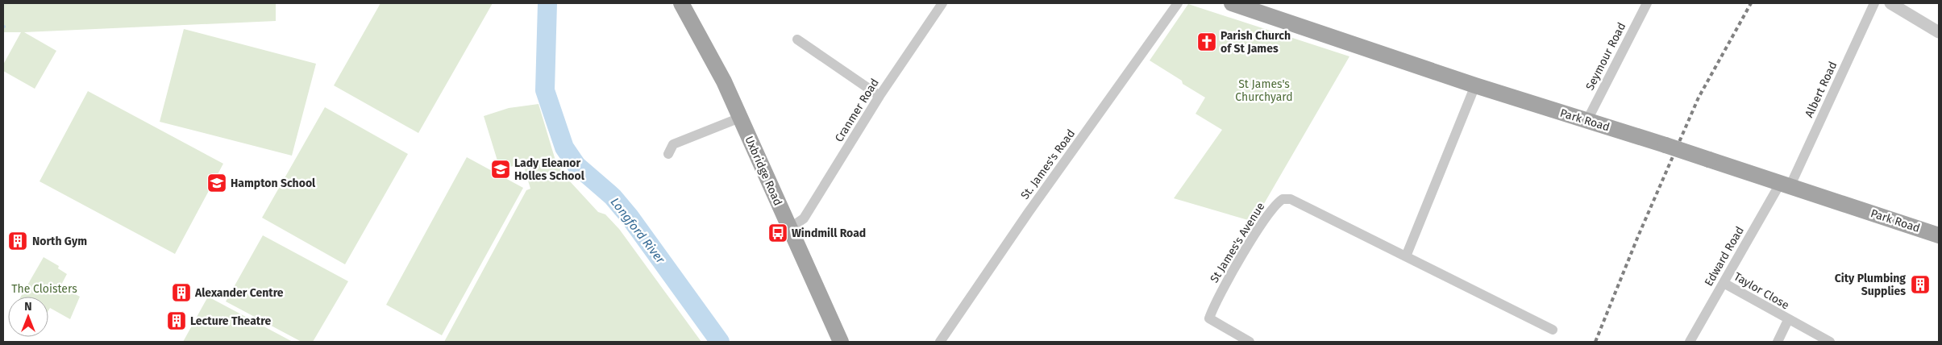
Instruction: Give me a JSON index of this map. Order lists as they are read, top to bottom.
{
  "streets": {
    "main road": ["Park Road", "Uxbridge Road"],
    "street": [
      "Seymour Road",
      "Albert Road",
      "Cranmer Road",
      "St. James's Road",
      "St James's Avenue",
      "Edward Road",
      "Taylor Close"
    ]
  },
  "crossings": [
    ["Seymour Road", "Park Road"],
    ["Albert Road", "Park Road"],
    ["Albert Road", "Edward Road"],
    ["Cranmer Road", "Uxbridge Road"],
    ["Park Road", "Edward Road"],
    ["Edward Road", "Taylor Close"]
  ],
  "water": ["Longford River"],
  "parks": ["St James's Churchyard", "The Cloisters"],
  "places": {
    "church": ["Parish Church of St James"],
    "school or university": ["Lady Eleanor Holles School", "Hampton School"],
    "bus stop": ["Windmill Road"],
    "building": [
      "North Gym",
      "City Plumbing Supplies",
      "Alexander Centre",
      "Lecture Theatre"
    ]
  },
  "north": "top"
}
